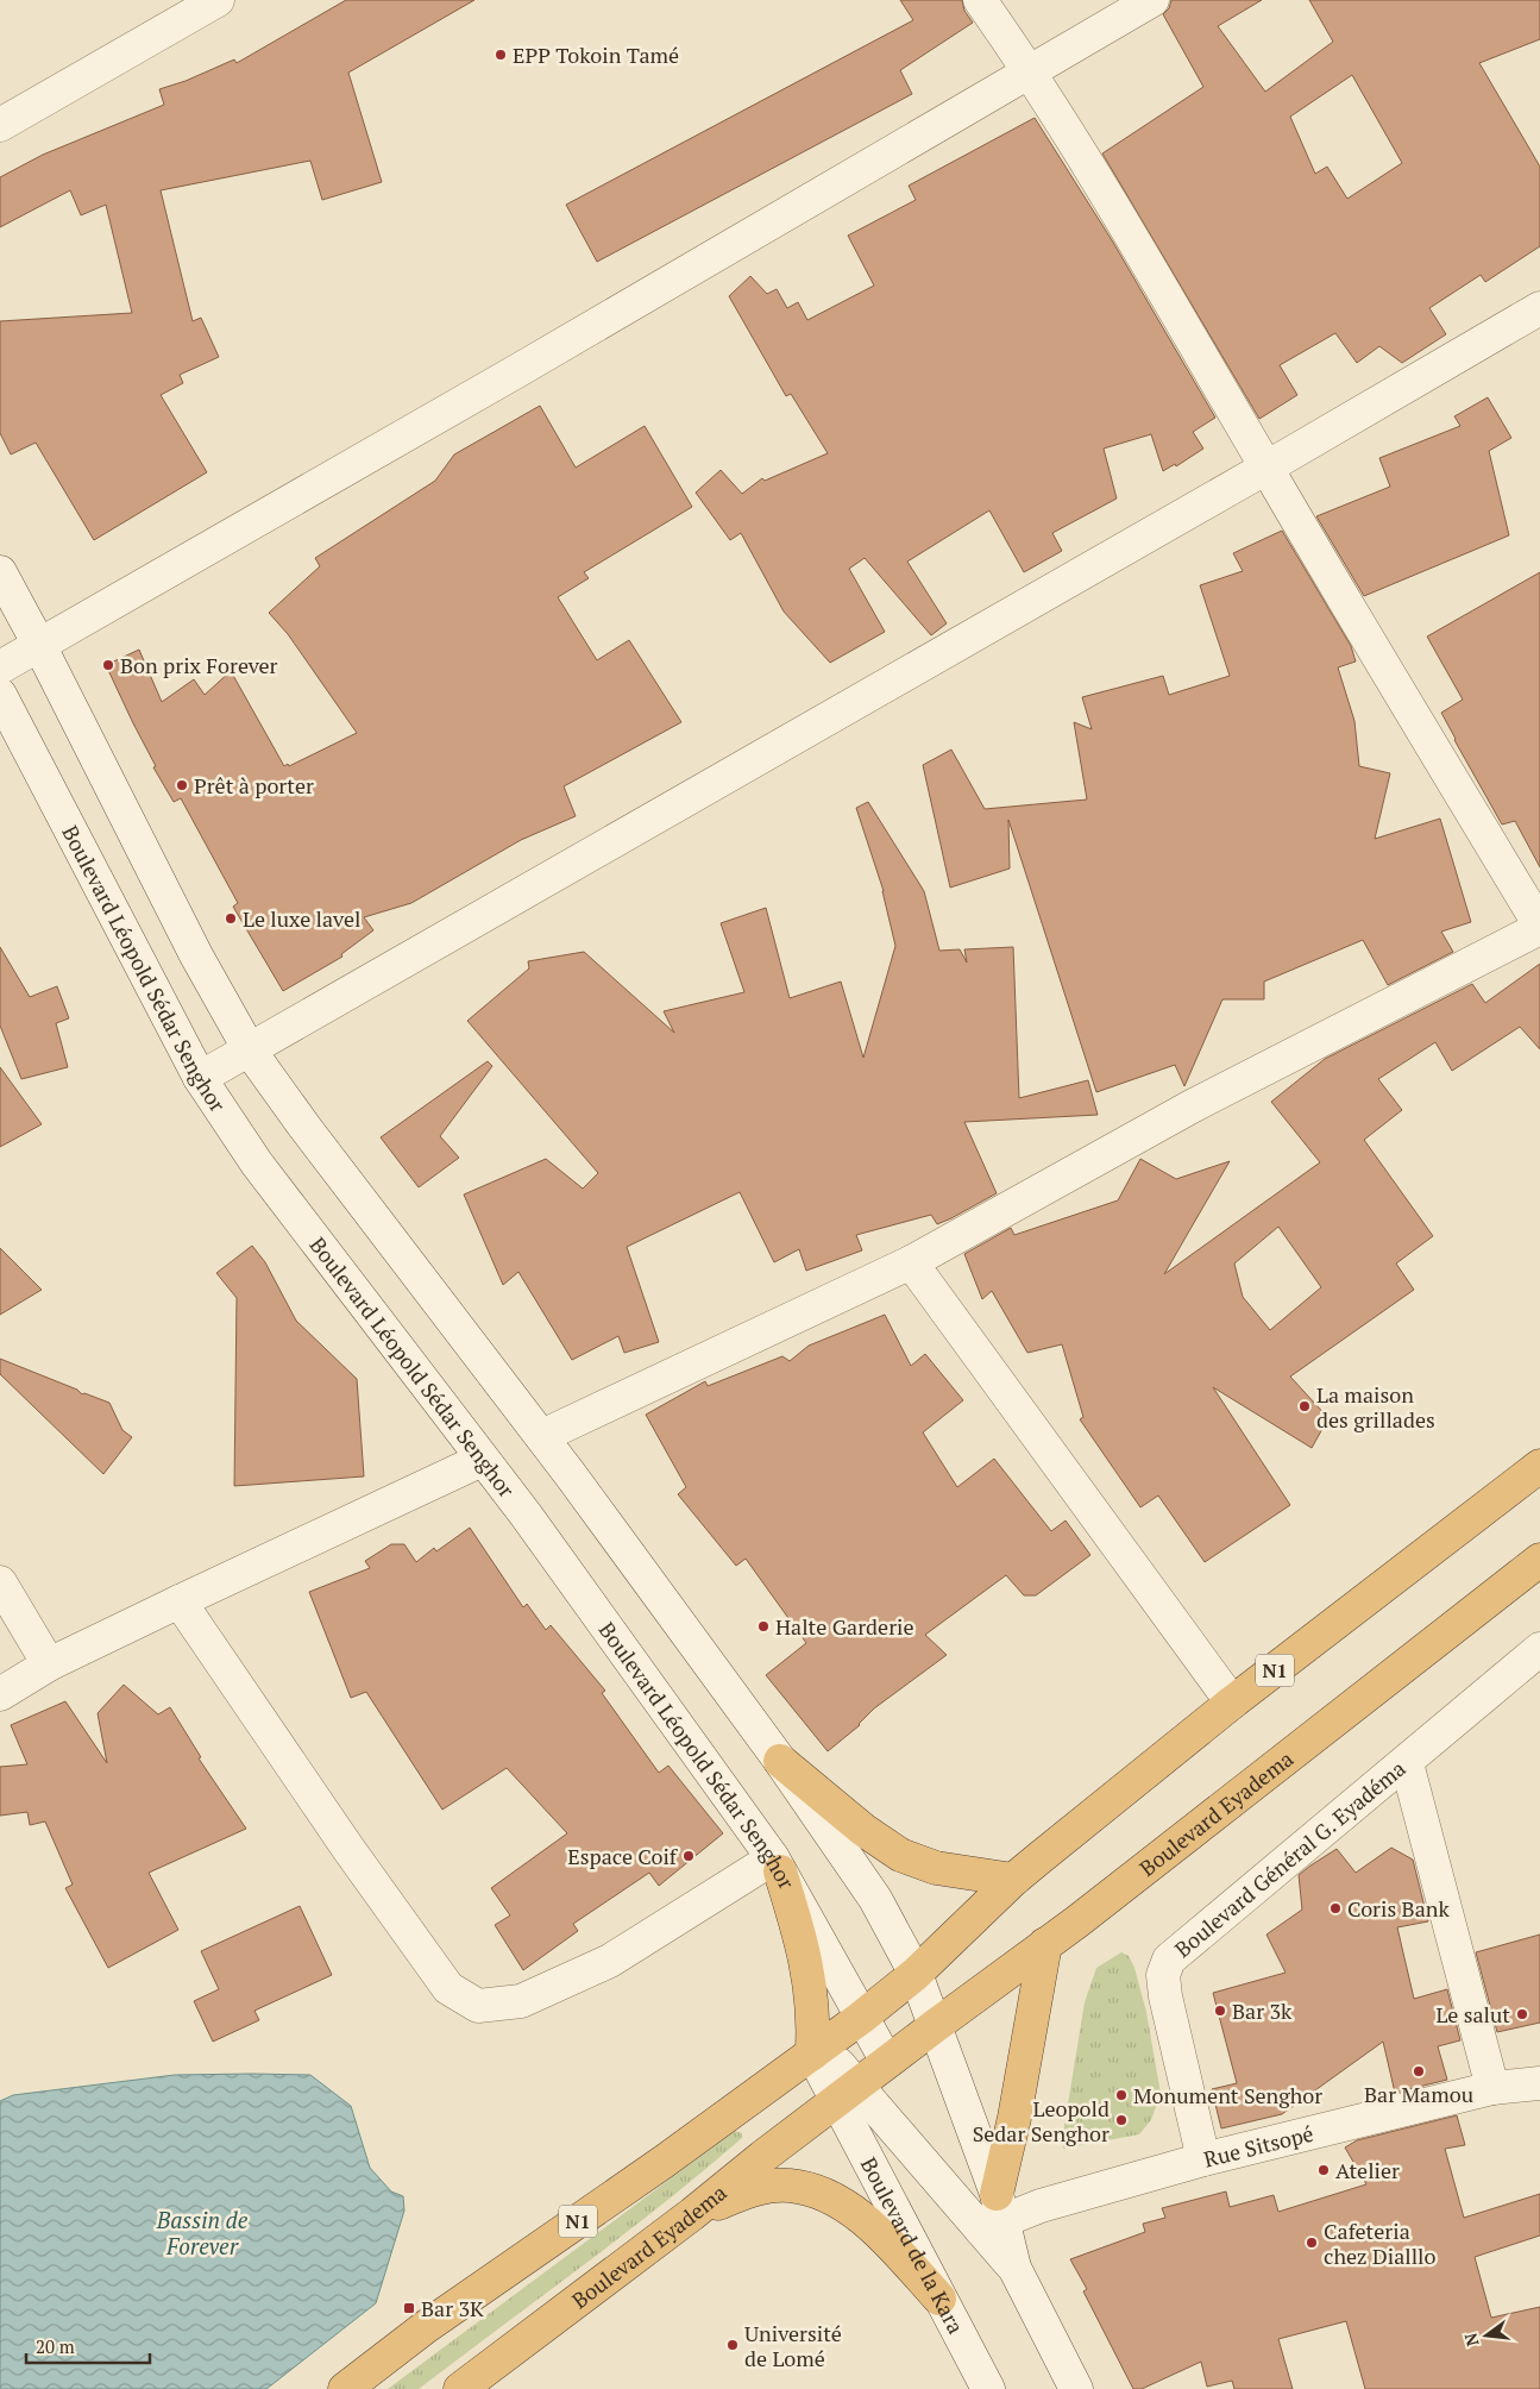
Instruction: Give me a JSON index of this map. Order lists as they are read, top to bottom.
{
  "streets": {
    "highway": ["N1", "Boulevard Eyadema"],
    "street": [
      "Boulevard Léopold Sédar Senghor",
      "Boulevard Général G. Eyadéma",
      "Rue Sitsopé",
      "Boulevard de la Kara"
    ]
  },
  "crossings": [
    ["Boulevard Léopold Sédar Senghor", "N1"],
    ["N1", "Boulevard de la Kara"],
    ["Boulevard Eyadema", "Boulevard de la Kara"],
    ["Boulevard Général G. Eyadéma", "Rue Sitsopé"],
    ["Rue Sitsopé", "Boulevard de la Kara"]
  ],
  "water": ["Bassin de Forever"],
  "places": {
    "other": [
      "EPP Tokoin Tamé",
      "Bon prix Forever",
      "Prêt à porter",
      "Le luxe lavel",
      "La maison des grillades",
      "Halte Garderie",
      "Espace Coif",
      "Coris Bank",
      "Bar 3k",
      "Le salut",
      "Bar Mamou",
      "Monument Senghor",
      "Leopold Sedar Senghor",
      "Atelier",
      "Cafeteria chez Dialllo",
      "Université de Lomé"
    ],
    "transit": ["Bar 3K"]
  },
  "scale_bar": "20 m",
  "north": "left"
}
